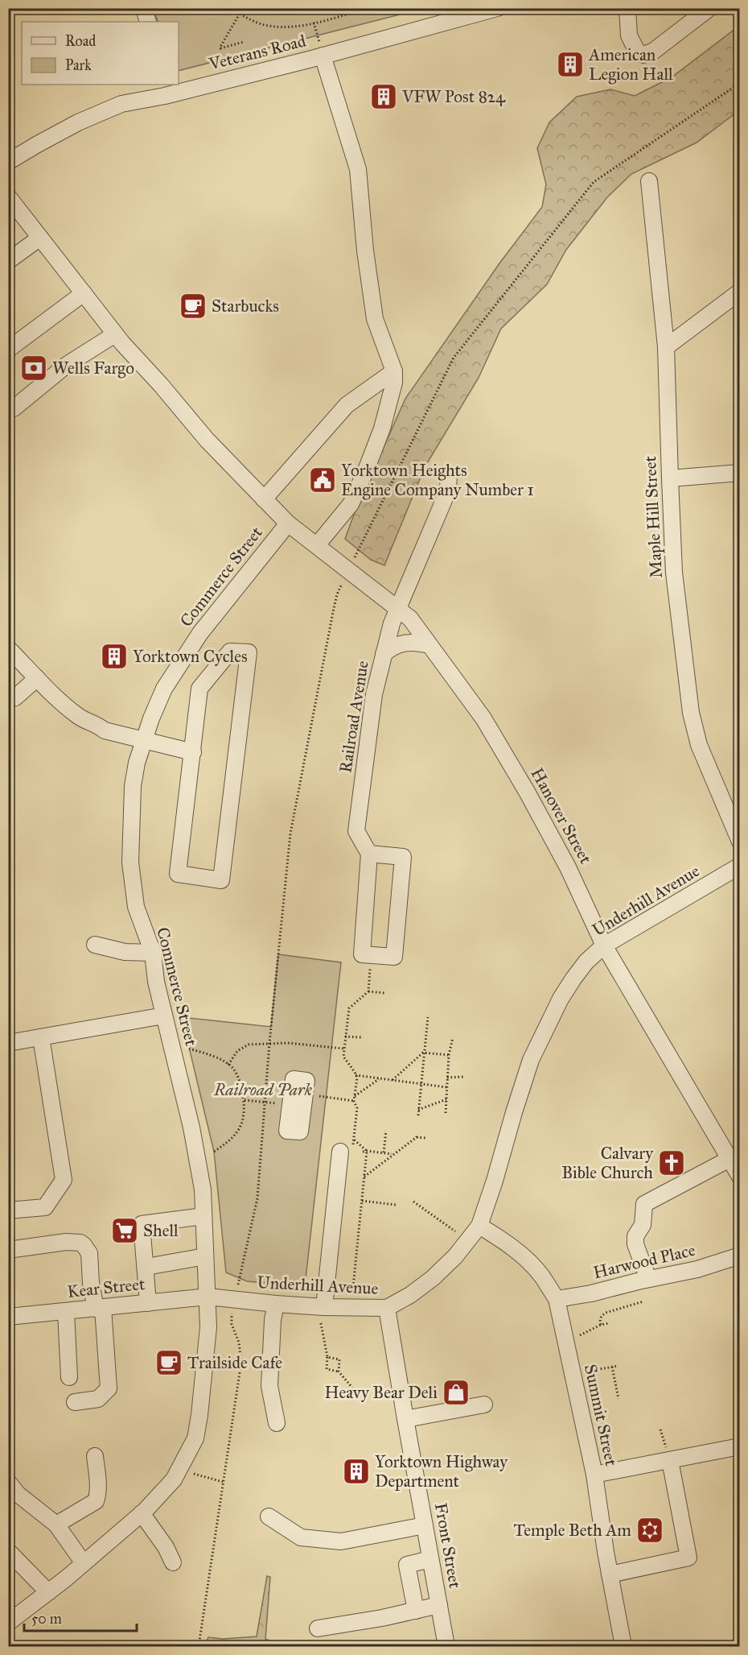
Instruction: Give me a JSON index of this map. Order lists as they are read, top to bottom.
{
  "streets": {
    "street": [
      "Veterans Road",
      "Maple Hill Street",
      "Commerce Street",
      "Railroad Avenue",
      "Hanover Street",
      "Underhill Avenue",
      "Harwood Place",
      "Kear Street",
      "Summit Street",
      "Front Street"
    ]
  },
  "crossings": [
    ["Commerce Street", "Hanover Street"],
    ["Commerce Street", "Underhill Avenue"],
    ["Commerce Street", "Kear Street"],
    ["Railroad Avenue", "Hanover Street"],
    ["Hanover Street", "Underhill Avenue"],
    ["Underhill Avenue", "Kear Street"],
    ["Underhill Avenue", "Summit Street"],
    ["Underhill Avenue", "Front Street"],
    ["Harwood Place", "Summit Street"]
  ],
  "parks": ["Railroad Park"],
  "places": {
    "building": [
      "American Legion Hall",
      "VFW Post 824",
      "Yorktown Cycles",
      "Yorktown Highway Department"
    ],
    "cafe": ["Starbucks", "Trailside Cafe"],
    "bank": ["Wells Fargo"],
    "public building": ["Yorktown Heights Engine Company Number 1"],
    "church": ["Calvary Bible Church"],
    "supermarket": ["Shell"],
    "shop": ["Heavy Bear Deli"],
    "synagogue": ["Temple Beth Am"]
  },
  "legend": ["Road", "Park"],
  "scale_bar": "50 m"
}
